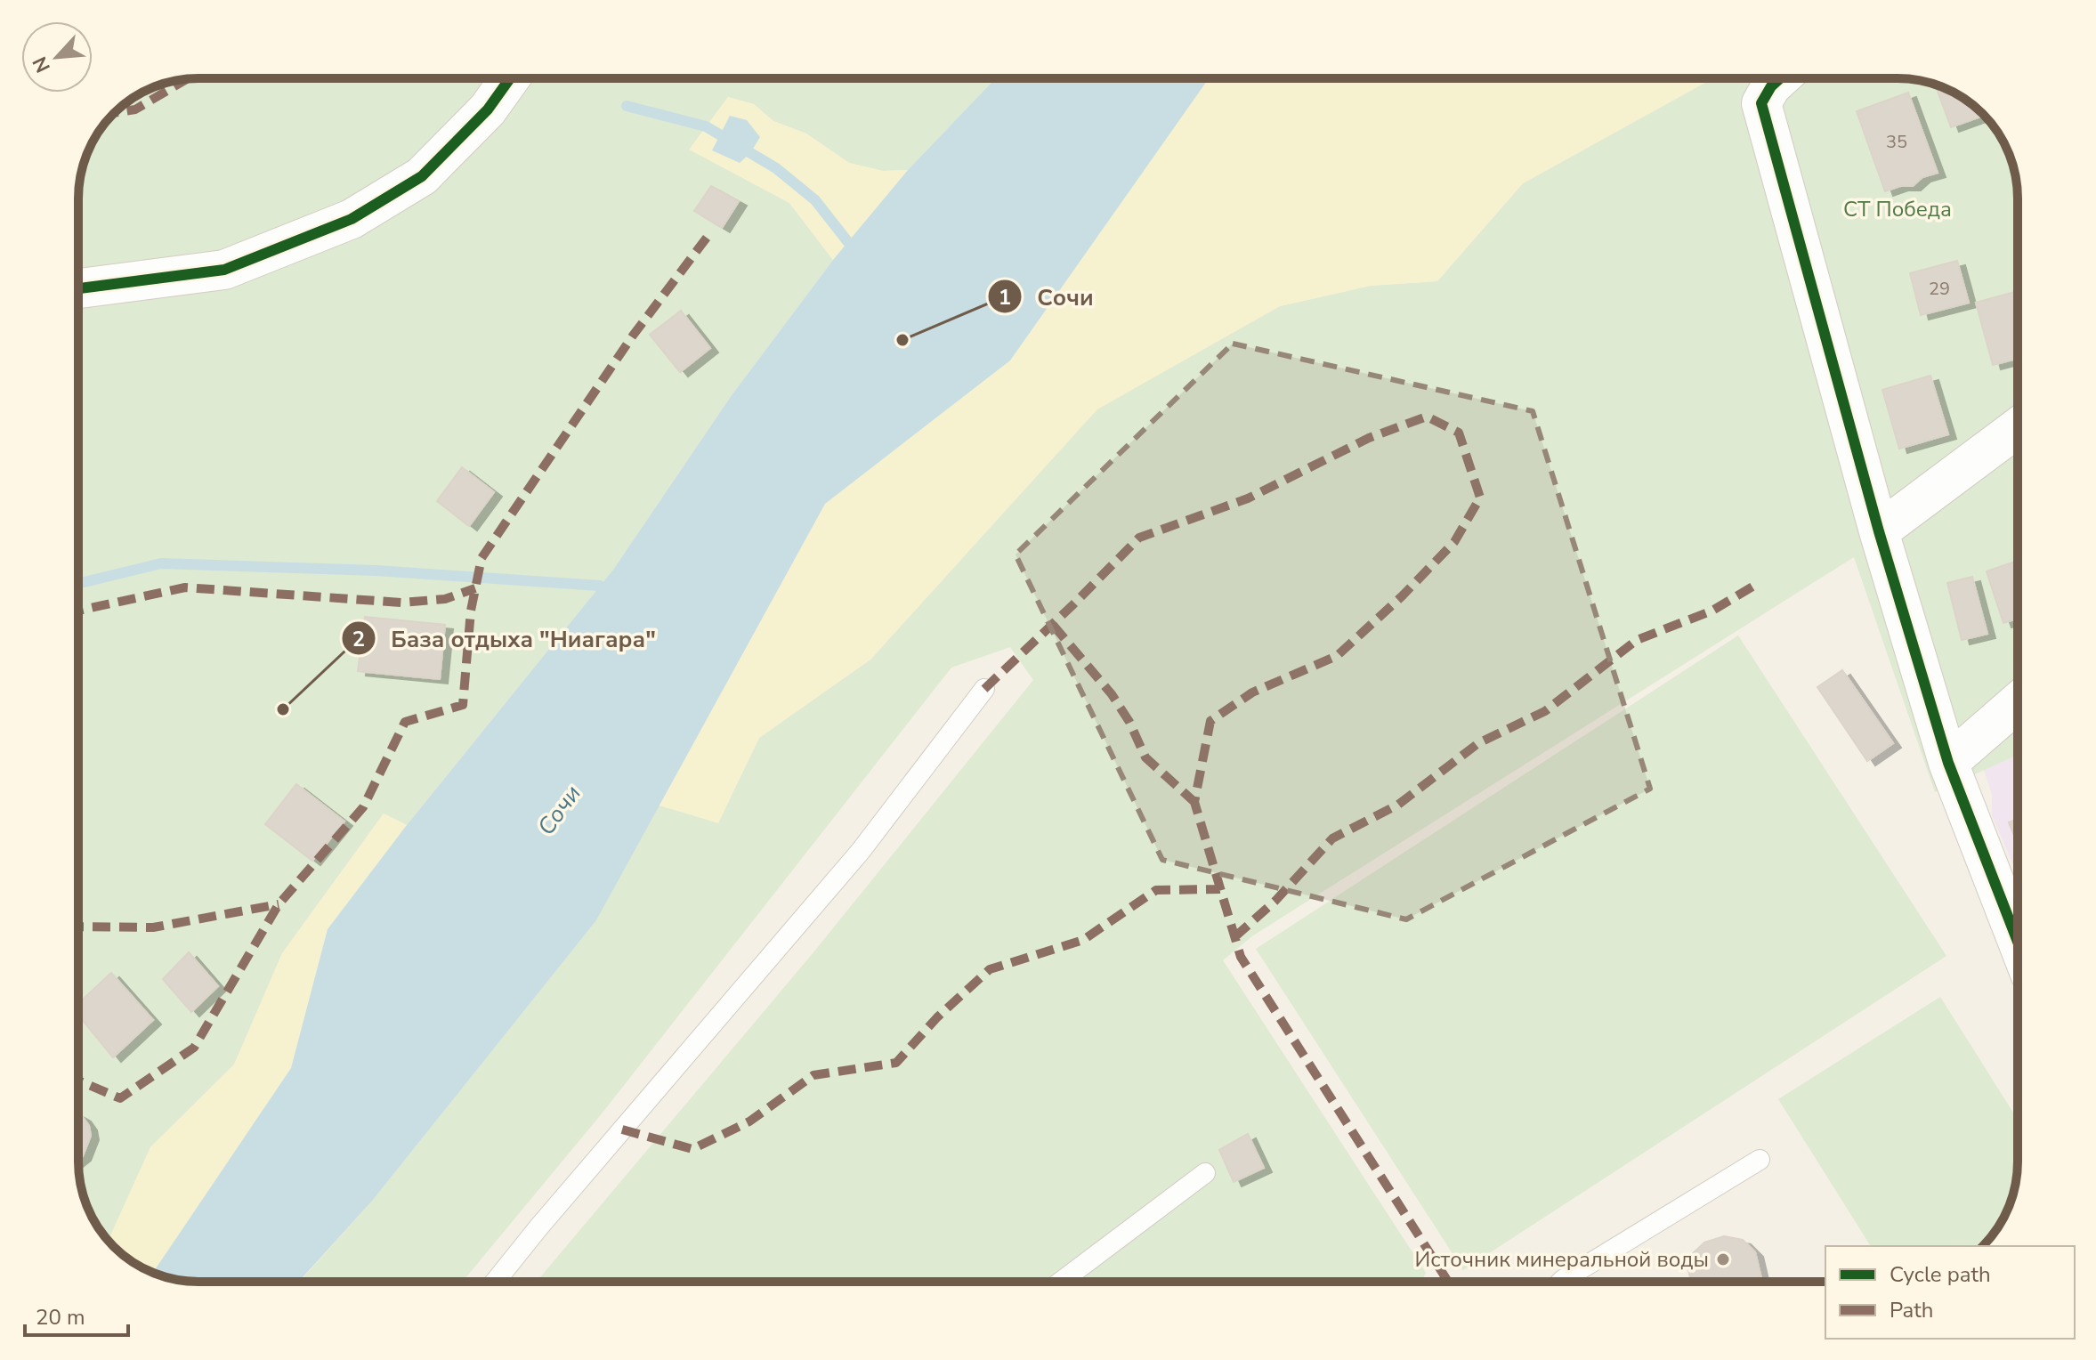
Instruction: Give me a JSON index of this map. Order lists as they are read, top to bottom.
{
  "water": ["Сочи"],
  "parks": ["СТ Победа"],
  "places": ["Сочи", "База отдыха \"Ниагара\"", "Источник минеральной воды"],
  "house_numbers": ["35", "29"],
  "legend": ["Cycle path", "Path"],
  "scale_bar": "20 m",
  "north": "bottom left"
}
